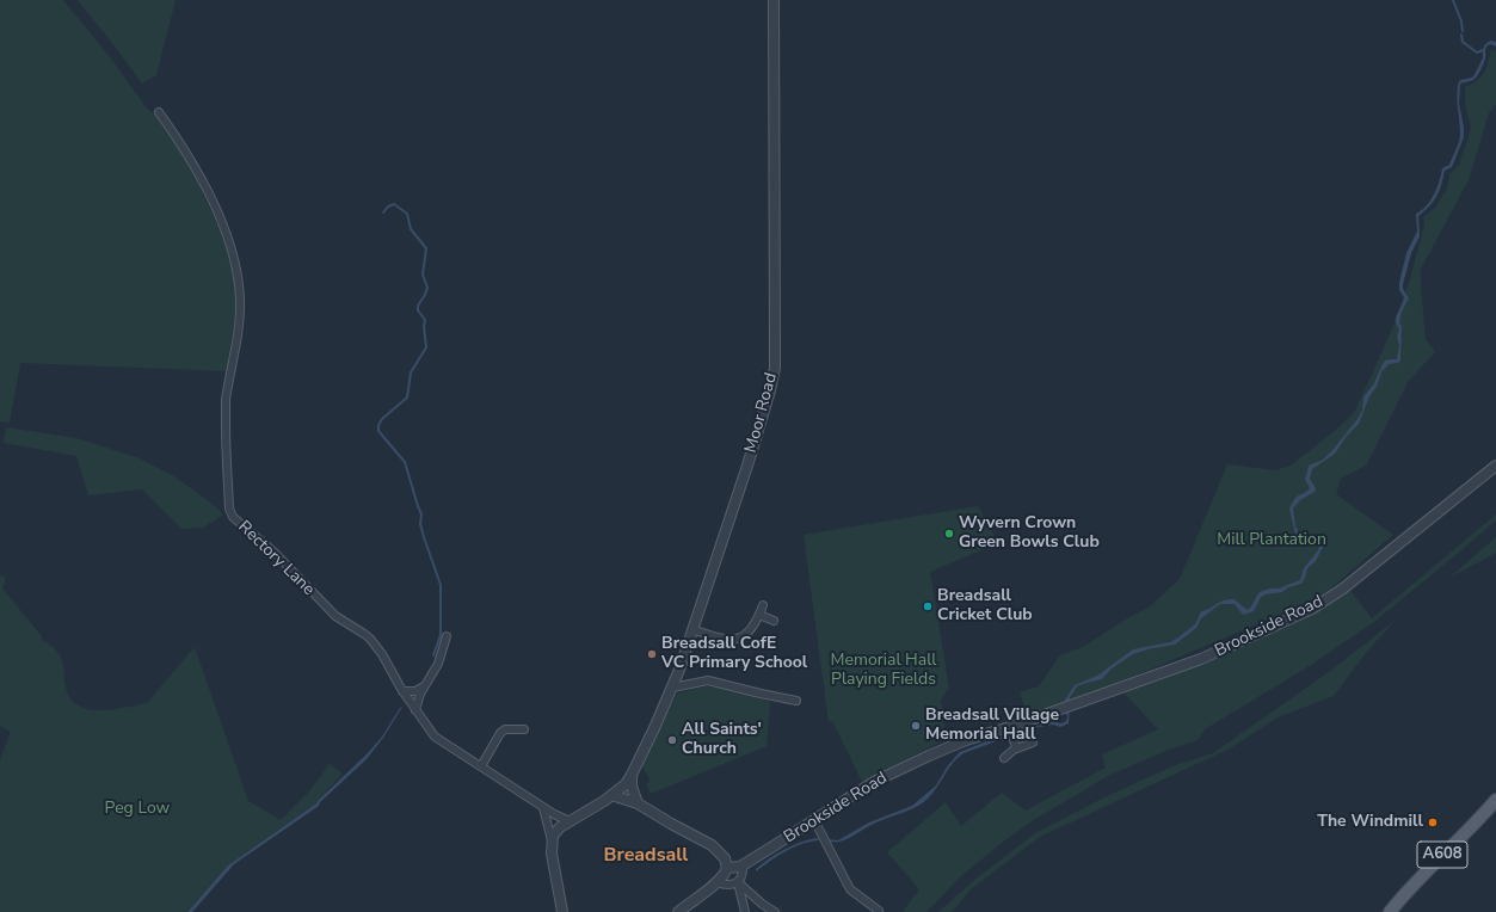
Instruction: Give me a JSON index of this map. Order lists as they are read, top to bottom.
{
  "streets": {
    "main road": ["A608"],
    "street": ["Moor Road", "Rectory Lane", "Brookside Road"]
  },
  "crossings": [
    ["Moor Road", "Rectory Lane"]
  ],
  "districts": ["Breadsall"],
  "parks": ["Mill Plantation", "Memorial Hall Playing Fields", "Peg Low"],
  "places": [
    "Wyvern Crown Green Bowls Club",
    "Breadsall Cricket Club",
    "Breadsall CofE VC Primary School",
    "Breadsall Village Memorial Hall",
    "All Saints' Church",
    "The Windmill"
  ]
}
